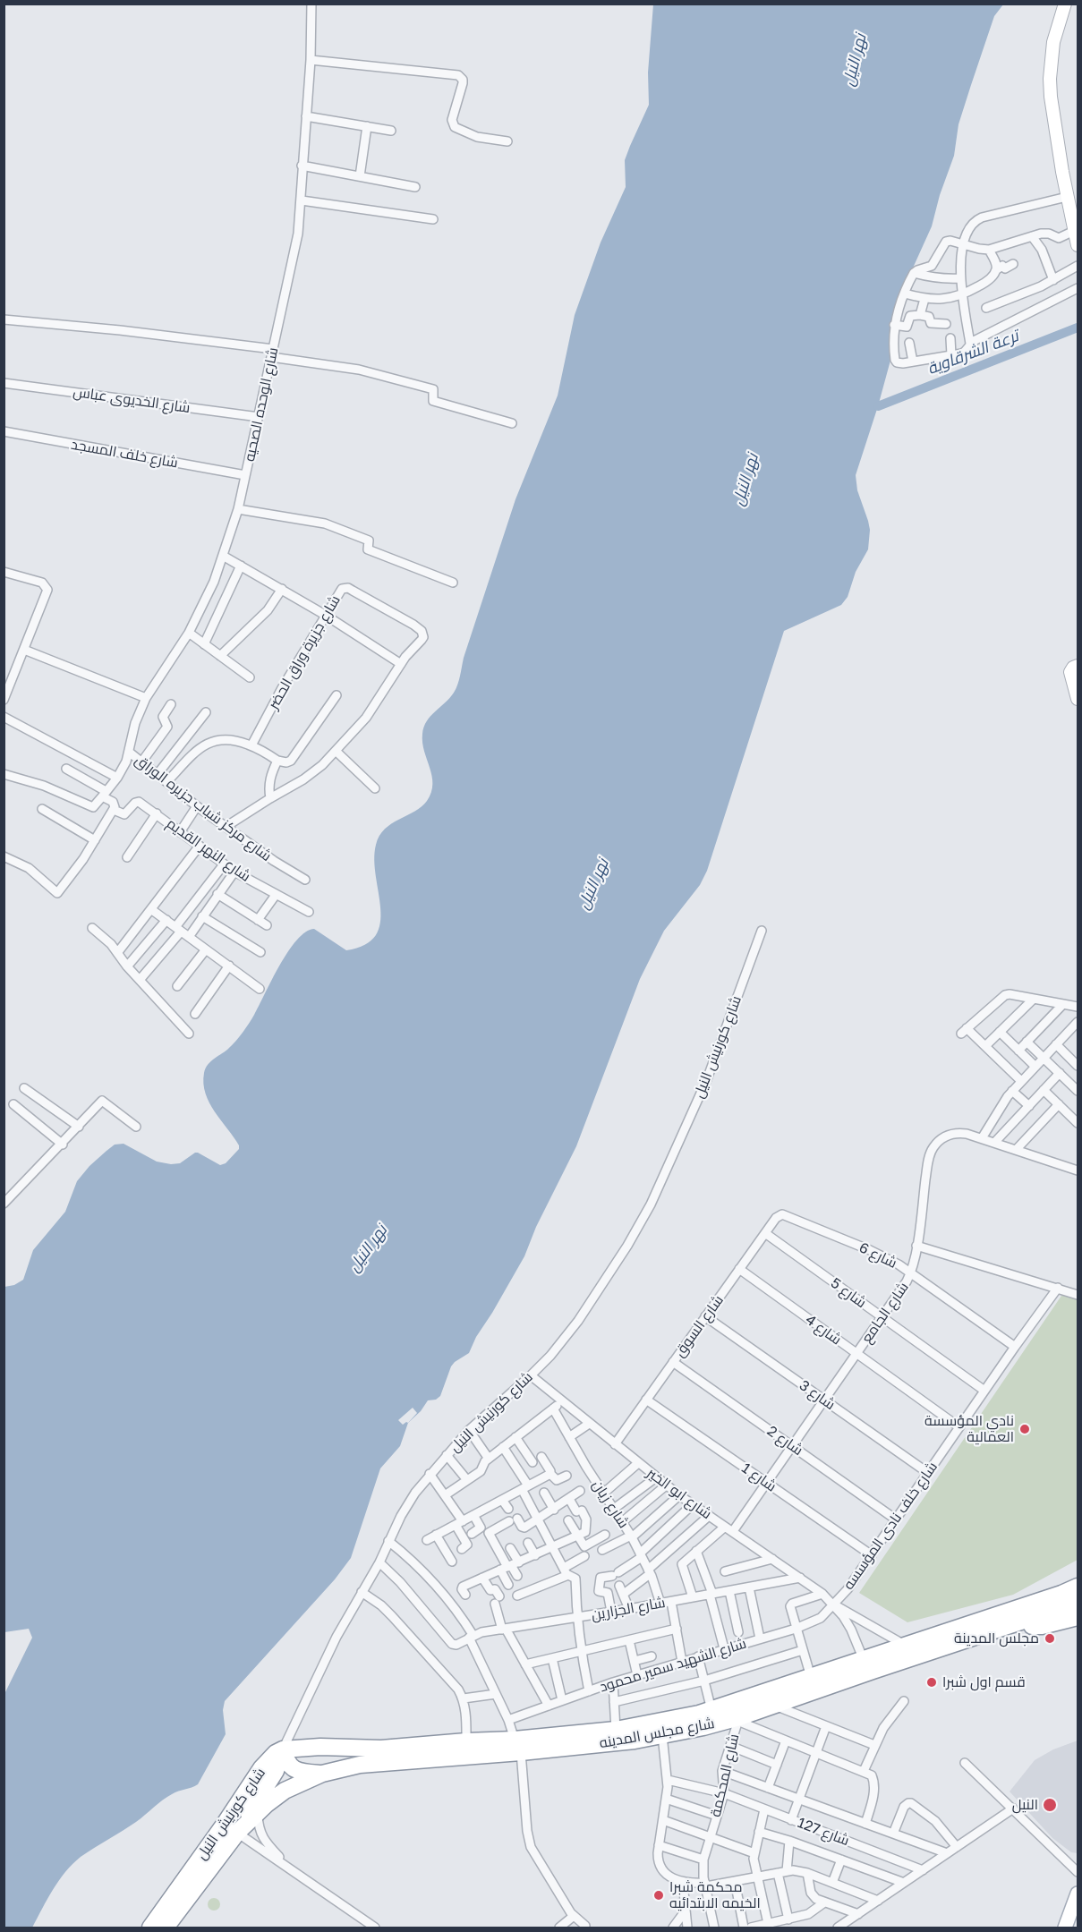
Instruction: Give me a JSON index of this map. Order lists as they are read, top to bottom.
{
  "streets": {
    "highway": ["شارع كورنيش النيل", "شارع مجلس المدينه"],
    "street": [
      "شارع الخديوى عباس",
      "شارع الوحده الصحيه",
      "شارع خلف المسجد",
      "شارع جزيرة وراق الحضر",
      "شارع مركز شباب جزيره الوراق",
      "شارع النهر القديم",
      "شارع 6",
      "شارع 5",
      "شارع الجامع",
      "شارع السوق",
      "شارع 4",
      "شارع 3",
      "شارع 2",
      "شارع 1",
      "شارع ابو الخير",
      "شارع زيان",
      "شارع خلف نادى المؤسسه",
      "شارع الجزارين",
      "شارع الشهيد سمير محمود",
      "شارع المحكمة",
      "شارع 127"
    ]
  },
  "crossings": [
    ["شارع الخديوى عباس", "شارع الوحده الصحيه"],
    ["شارع الوحده الصحيه", "شارع خلف المسجد"],
    ["شارع الوحده الصحيه", "شارع مركز شباب جزيره الوراق"],
    ["شارع كورنيش النيل", "شارع ابو الخير"],
    ["شارع كورنيش النيل", "شارع الجزارين"],
    ["شارع كورنيش النيل", "شارع مجلس المدينه"],
    ["شارع 6", "شارع الجامع"],
    ["شارع 6", "شارع السوق"],
    ["شارع 6", "شارع خلف نادى المؤسسه"],
    ["شارع 5", "شارع الجامع"],
    ["شارع 5", "شارع السوق"],
    ["شارع 5", "شارع خلف نادى المؤسسه"],
    ["شارع الجامع", "شارع 4"],
    ["شارع الجامع", "شارع 3"],
    ["شارع الجامع", "شارع 2"],
    ["شارع الجامع", "شارع 1"],
    ["شارع الجامع", "شارع ابو الخير"],
    ["شارع السوق", "شارع 4"],
    ["شارع السوق", "شارع 3"],
    ["شارع السوق", "شارع 2"],
    ["شارع السوق", "شارع 1"],
    ["شارع السوق", "شارع ابو الخير"],
    ["شارع 4", "شارع خلف نادى المؤسسه"],
    ["شارع 3", "شارع خلف نادى المؤسسه"],
    ["شارع 2", "شارع خلف نادى المؤسسه"],
    ["شارع 1", "شارع خلف نادى المؤسسه"],
    ["شارع ابو الخير", "شارع خلف نادى المؤسسه"],
    ["شارع ابو الخير", "شارع الجزارين"],
    ["شارع ابو الخير", "شارع الشهيد سمير محمود"],
    ["شارع ابو الخير", "شارع مجلس المدينه"],
    ["شارع زيان", "شارع الجزارين"],
    ["شارع خلف نادى المؤسسه", "شارع الشهيد سمير محمود"],
    ["شارع مجلس المدينه", "شارع المحكمة"],
    ["شارع المحكمة", "شارع 127"]
  ],
  "water": ["نهر النيل", "ترعة الشرقاوية"],
  "places": [
    "نادي المؤسسة العمالية",
    "مجلس المدينة",
    "قسم اول شبرا",
    "النيل",
    "محكمة شبرا الخيمه الابتدائيه"
  ]
}
